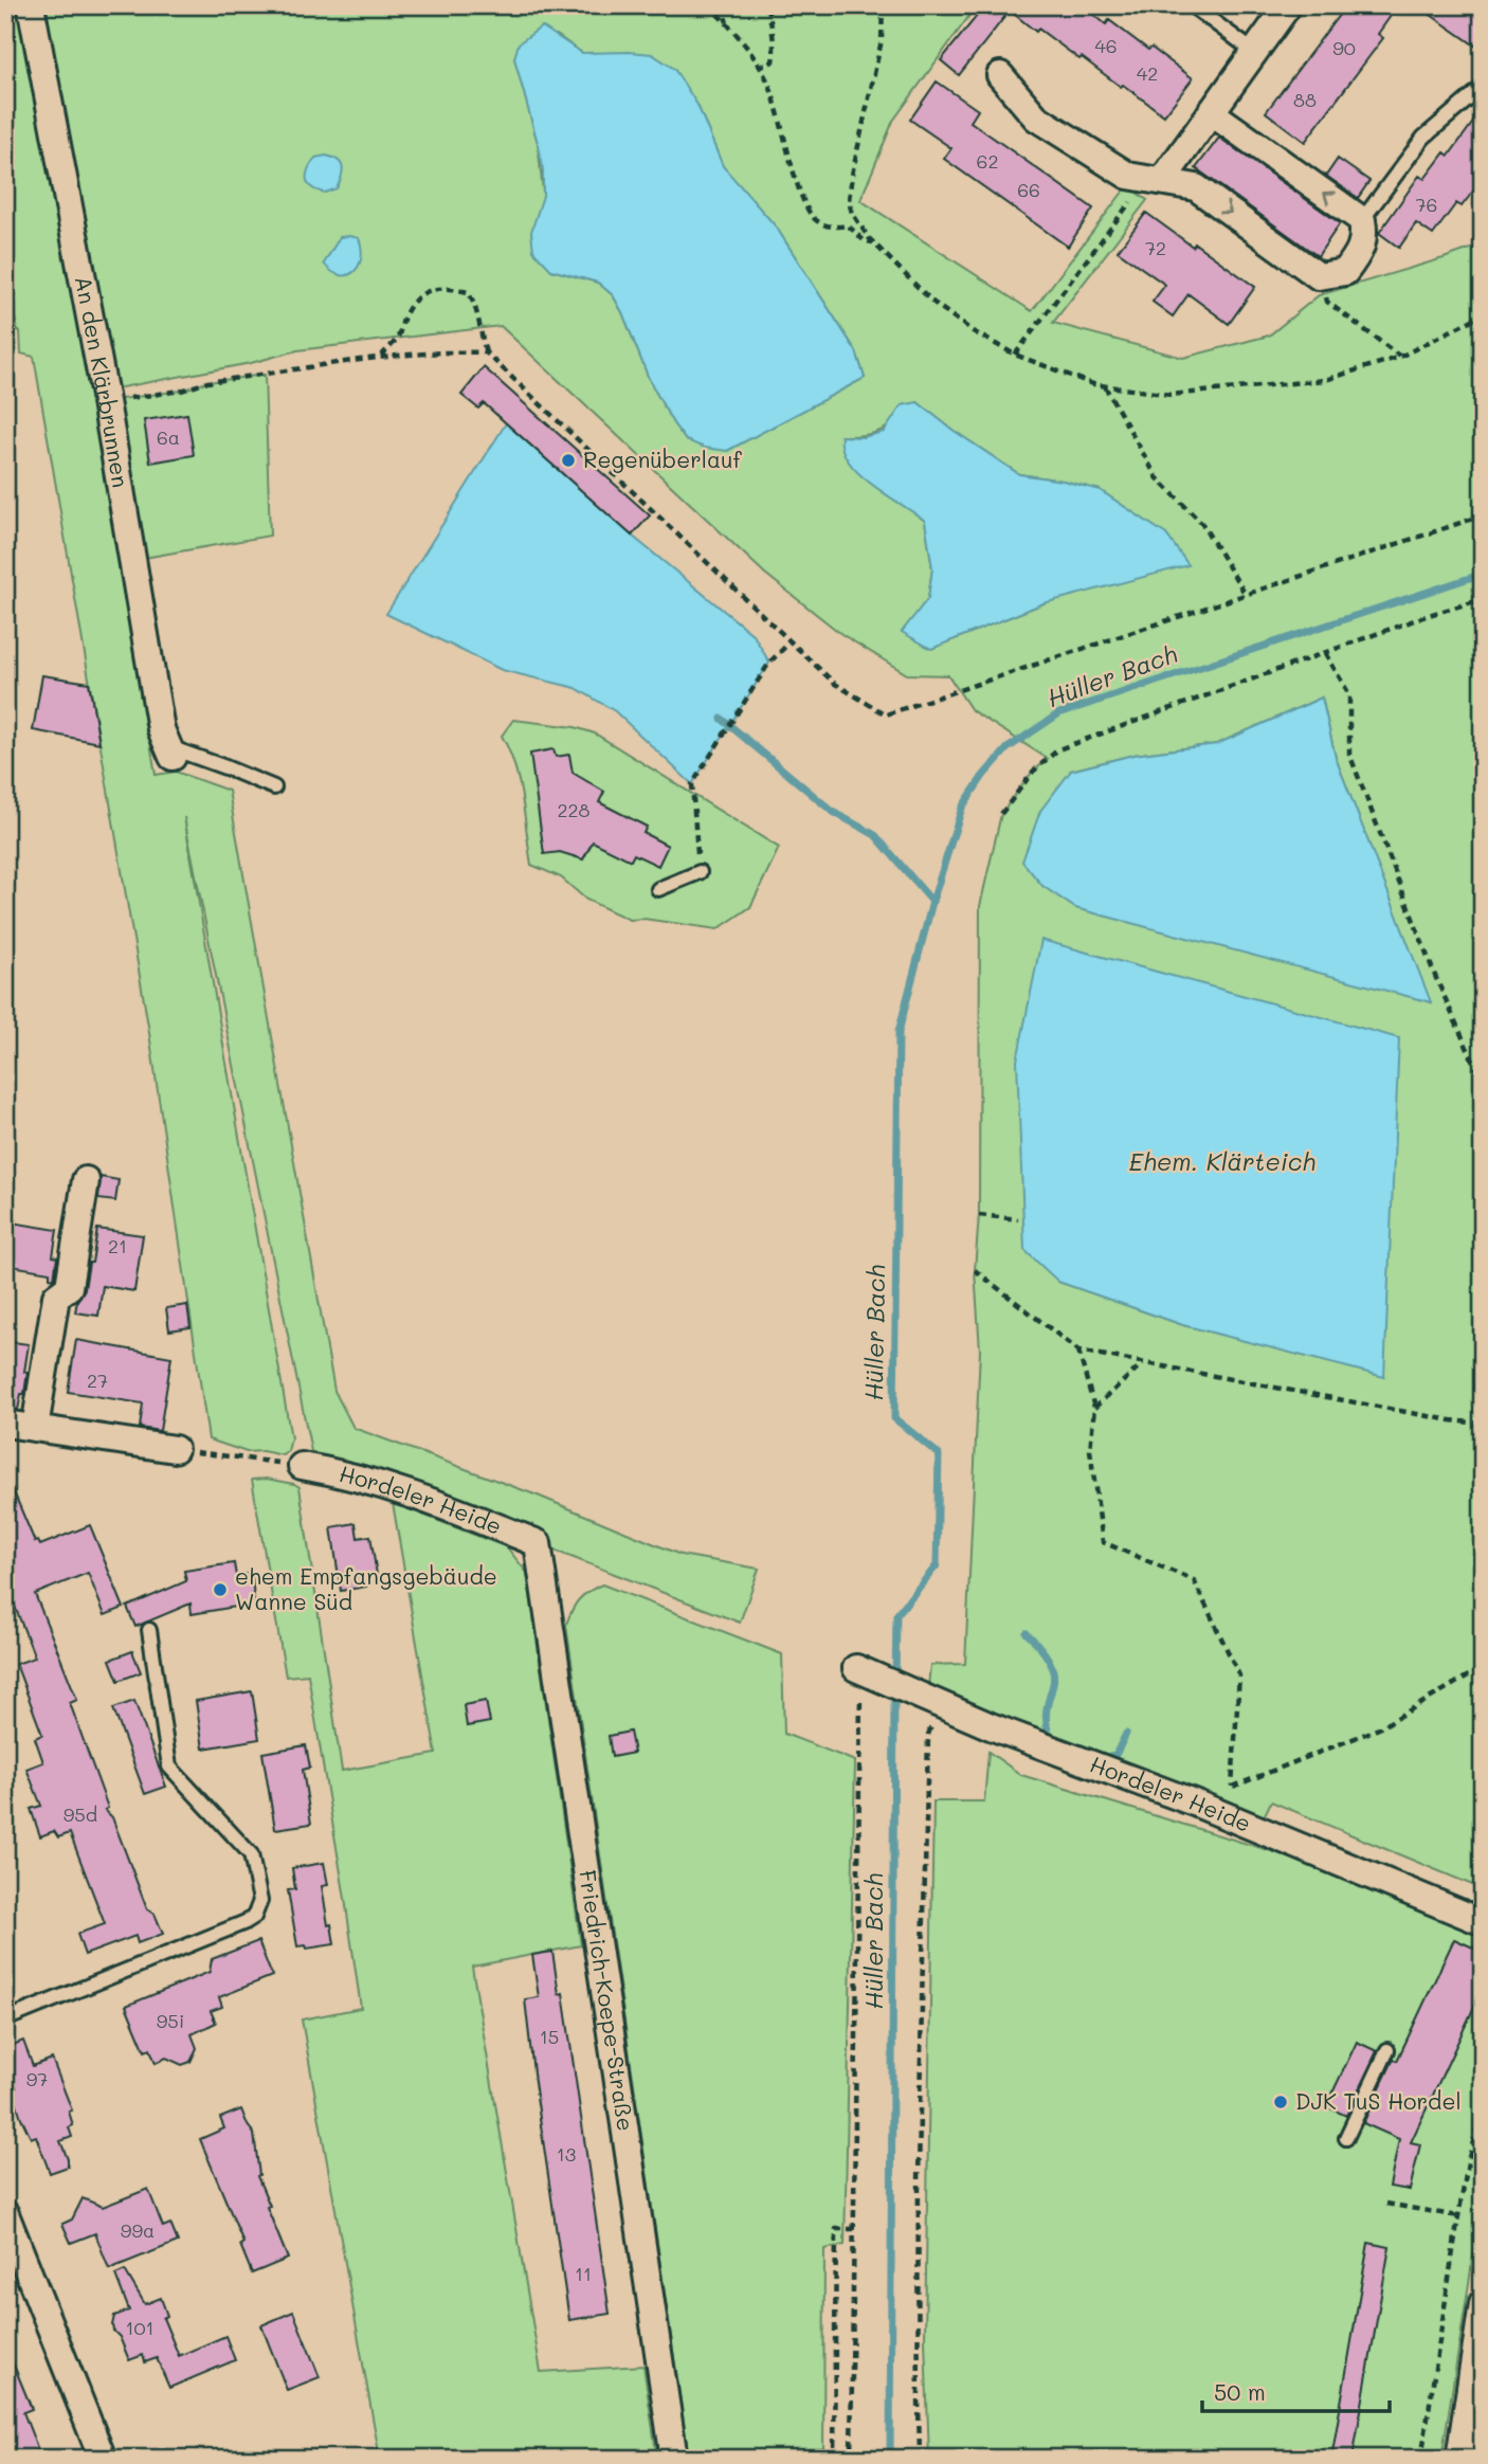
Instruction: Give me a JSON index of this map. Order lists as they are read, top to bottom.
{
  "streets": {
    "street": ["An den Klärbrunnen", "Hordeler Heide", "Friedrich-Koepe-Straße"]
  },
  "crossings": [
    ["Hordeler Heide", "Friedrich-Koepe-Straße"]
  ],
  "water": ["Hüller Bach", "Ehem. Klärteich"],
  "places": ["Regenüberlauf", "ehem Empfangsgebäude Wanne Süd", "DJK TuS Hordel"],
  "house_numbers": [
    "46",
    "90",
    "42",
    "88",
    "62",
    "66",
    "76",
    "72",
    "6a",
    "228",
    "21",
    "27",
    "95d",
    "95i",
    "15",
    "97",
    "13",
    "99a",
    "11",
    "101"
  ],
  "scale_bar": "50 m"
}
